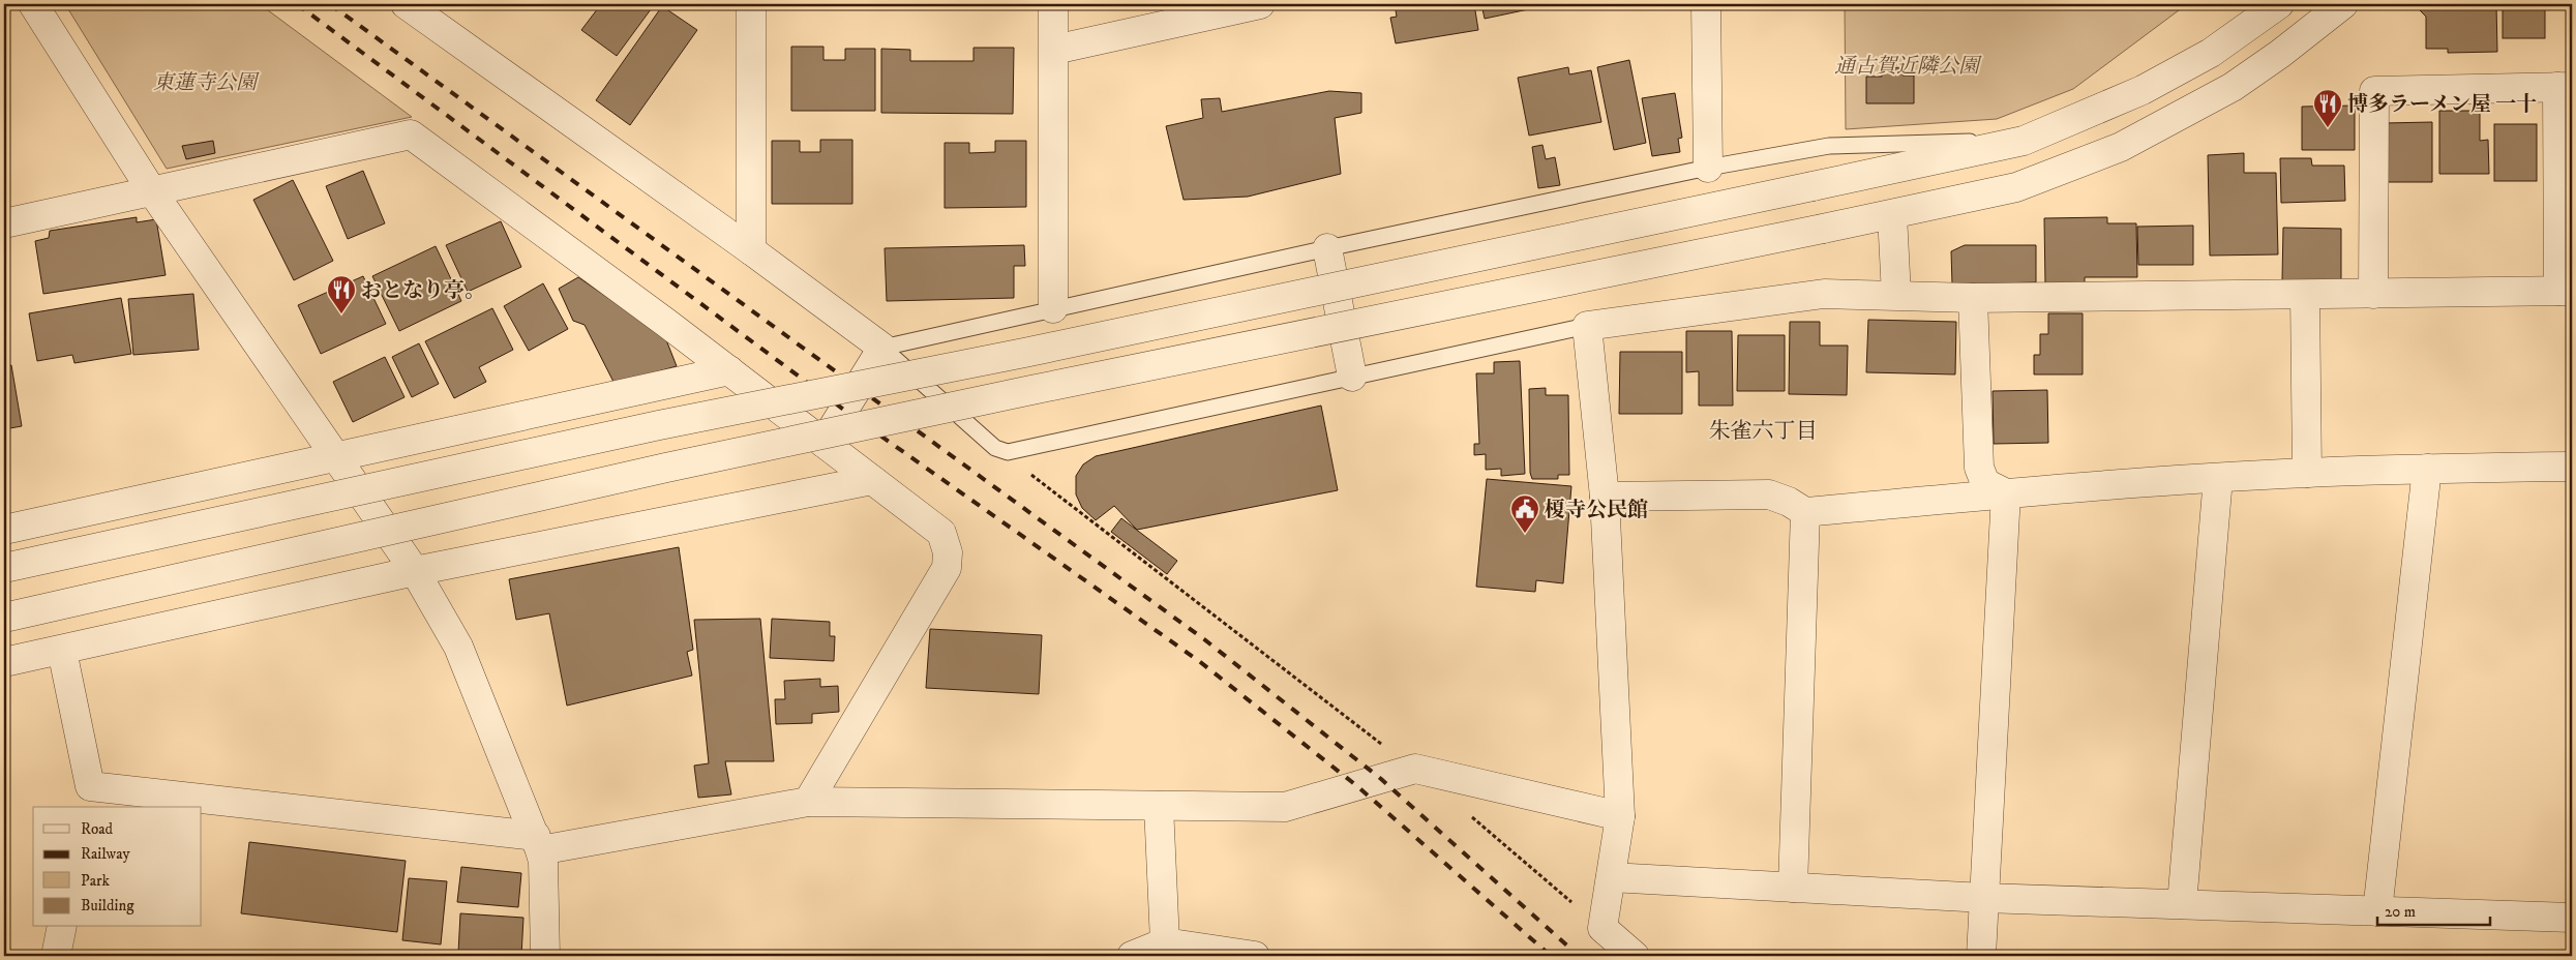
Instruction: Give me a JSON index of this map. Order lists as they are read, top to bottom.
{
  "districts": ["朱雀六丁目"],
  "parks": ["通古賀近隣公園", "東蓮寺公園"],
  "places": {
    "restaurant": ["博多ラーメン屋 一十", "おとなり亭。"],
    "public building": ["榎寺公民館"]
  },
  "legend": [
    "Road",
    "Railway",
    "Park",
    "Building"
  ],
  "scale_bar": "20 m"
}
